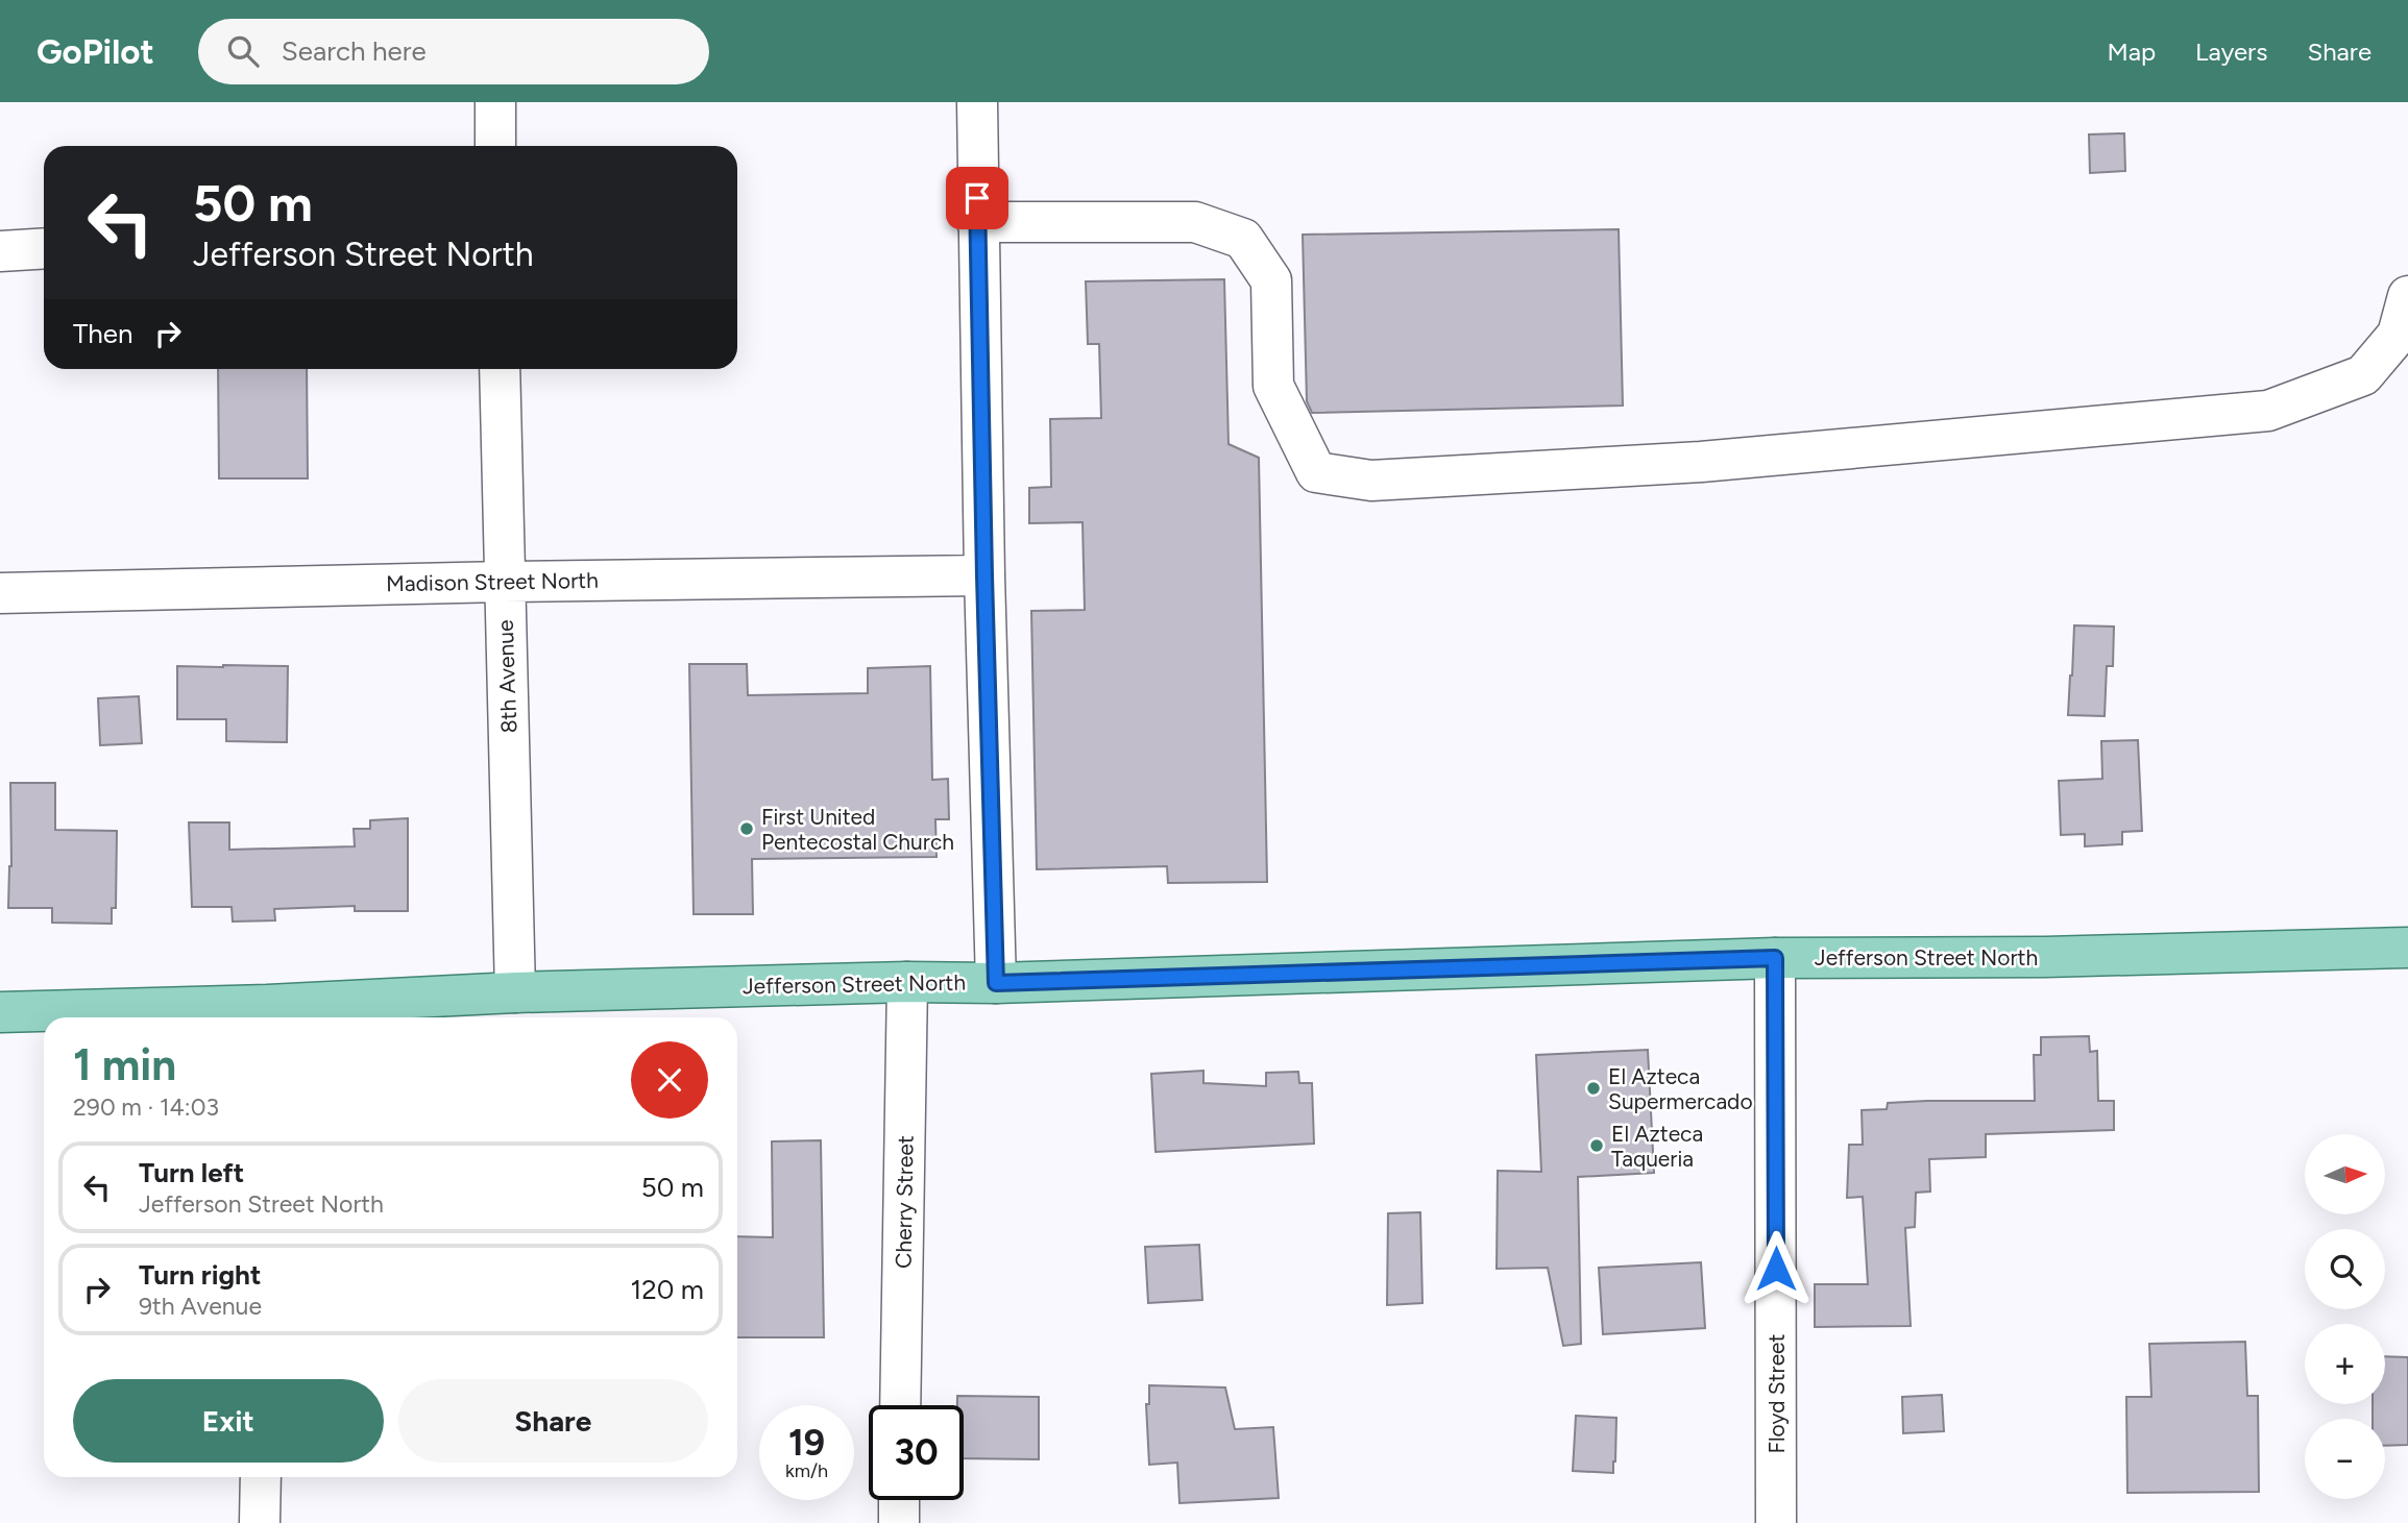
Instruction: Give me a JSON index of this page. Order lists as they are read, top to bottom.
{
  "streets": {
    "main road": ["Jefferson Street North"],
    "street": [
      "Madison Street North",
      "8th Avenue",
      "Cherry Street",
      "Floyd Street"
    ]
  },
  "crossings": [
    ["Madison Street North", "8th Avenue"],
    ["8th Avenue", "Jefferson Street North"],
    ["Jefferson Street North", "Cherry Street"],
    ["Jefferson Street North", "Floyd Street"]
  ],
  "places": ["First United Pentecostal Church", "El Azteca Supermercado", "El Azteca Taqueria"],
  "north": "right",
  "page": {
    "header": "GoPilot",
    "search": "Search here",
    "nav": ["Map", "Layers", "Share"],
    "turn": ["50 m", "Jefferson Street North"],
    "then": "Then",
    "heading": ["1 min", "290 m · 14:03"],
    "map_buttons": ["+", "−"],
    "list": [
      {
        "name": "Turn left",
        "note": "Jefferson Street North",
        "value": "50 m"
      },
      {
        "name": "Turn right",
        "note": "9th Avenue",
        "value": "120 m"
      }
    ],
    "buttons": ["Exit", "Share"],
    "speed": "19 km/h",
    "limit": "30"
  }
}
